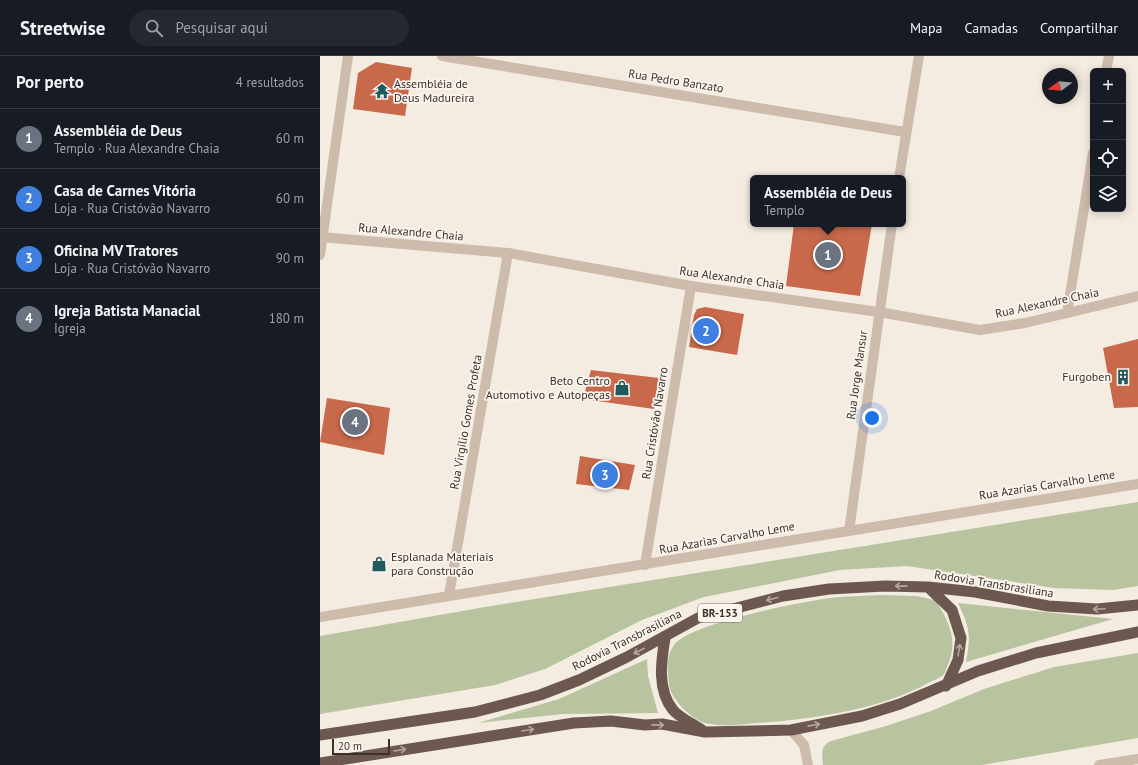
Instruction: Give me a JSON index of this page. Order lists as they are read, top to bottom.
{
  "streets": {
    "highway": ["Rodovia Transbrasiliana", "BR-153"],
    "street": [
      "Rua Pedro Banzato",
      "Rua Alexandre Chaia",
      "Rua Jorge Mansur",
      "Rua Virgílio Gomes Profeta",
      "Rua Cristóvão Navarro",
      "Rua Azarias Carvalho Leme"
    ]
  },
  "crossings": [
    ["Rua Alexandre Chaia", "Rua Jorge Mansur"],
    ["Rua Alexandre Chaia", "Rua Virgílio Gomes Profeta"],
    ["Rua Alexandre Chaia", "Rua Cristóvão Navarro"],
    ["Rua Jorge Mansur", "Rua Azarias Carvalho Leme"],
    ["Rua Virgílio Gomes Profeta", "Rua Azarias Carvalho Leme"],
    ["Rua Cristóvão Navarro", "Rua Azarias Carvalho Leme"]
  ],
  "places": {
    "temple": ["Assembléia de Deus Madureira"],
    "building": ["Furgoben"],
    "shop": ["Beto Centro Automotivo e Autopeças", "Esplanada Materiais para Construção"]
  },
  "scale_bar": "20 m",
  "north": "left",
  "page": {
    "header": "Streetwise",
    "search": "Pesquisar aqui",
    "nav": ["Mapa", "Camadas", "Compartilhar"],
    "heading": ["Por perto", "4 resultados"],
    "map_buttons": ["+", "−"],
    "list": [
      {
        "mark": "1",
        "name": "Assembléia de Deus",
        "note": "Templo · Rua Alexandre Chaia",
        "value": "60 m"
      },
      {
        "mark": "2",
        "name": "Casa de Carnes Vitória",
        "note": "Loja · Rua Cristóvão Navarro",
        "value": "60 m"
      },
      {
        "mark": "3",
        "name": "Oficina MV Tratores",
        "note": "Loja · Rua Cristóvão Navarro",
        "value": "90 m"
      },
      {
        "mark": "4",
        "name": "Igreja Batista Manacial",
        "note": "Igreja",
        "value": "180 m"
      }
    ],
    "popup": ["Assembléia de Deus", "Templo"],
    "pins": [
      "1",
      "2",
      "4",
      "3"
    ],
    "scale": "20 m"
  }
}
